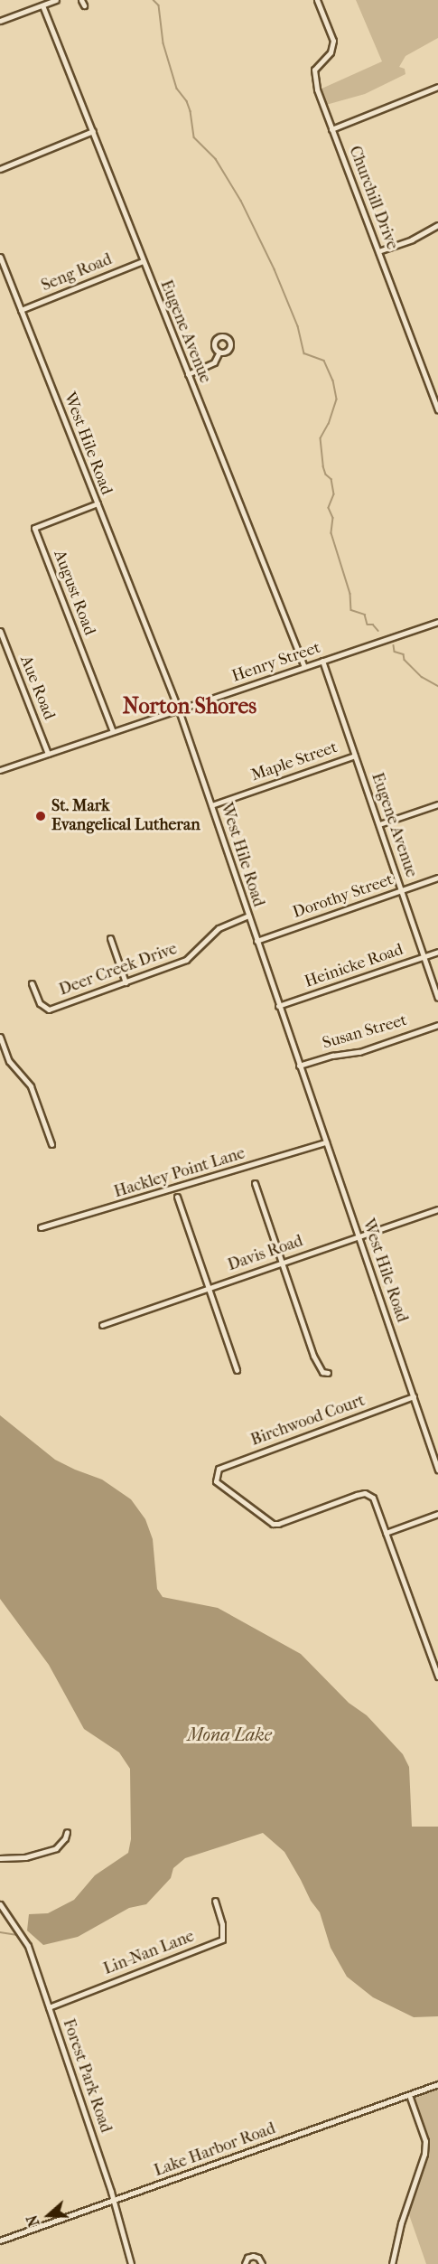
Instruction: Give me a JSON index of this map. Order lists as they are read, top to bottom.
{
  "streets": {
    "street": [
      "Churchill Drive",
      "Seng Road",
      "Eugene Avenue",
      "West Hile Road",
      "August Road",
      "Henry Street",
      "Aue Road",
      "Maple Street",
      "Dorothy Street",
      "Heinicke Road",
      "Deer Creek Drive",
      "Susan Street",
      "Hackley Point Lane",
      "Davis Road",
      "Birchwood Court",
      "Lin-Nan Lane",
      "Forest Park Road",
      "Lake Harbor Road"
    ]
  },
  "crossings": [
    ["Seng Road", "Eugene Avenue"],
    ["Seng Road", "West Hile Road"],
    ["Eugene Avenue", "Henry Street"],
    ["Eugene Avenue", "Maple Street"],
    ["Eugene Avenue", "Dorothy Street"],
    ["Eugene Avenue", "Heinicke Road"],
    ["West Hile Road", "August Road"],
    ["West Hile Road", "Henry Street"],
    ["West Hile Road", "Maple Street"],
    ["West Hile Road", "Dorothy Street"],
    ["West Hile Road", "Heinicke Road"],
    ["West Hile Road", "Deer Creek Drive"],
    ["West Hile Road", "Susan Street"],
    ["West Hile Road", "Hackley Point Lane"],
    ["West Hile Road", "Davis Road"],
    ["West Hile Road", "Birchwood Court"],
    ["August Road", "Henry Street"],
    ["Henry Street", "Aue Road"],
    ["Lin-Nan Lane", "Forest Park Road"],
    ["Forest Park Road", "Lake Harbor Road"]
  ],
  "districts": ["Norton Shores"],
  "water": ["Mona Lake"],
  "places": ["St. Mark Evangelical Lutheran"],
  "north": "left"
}
